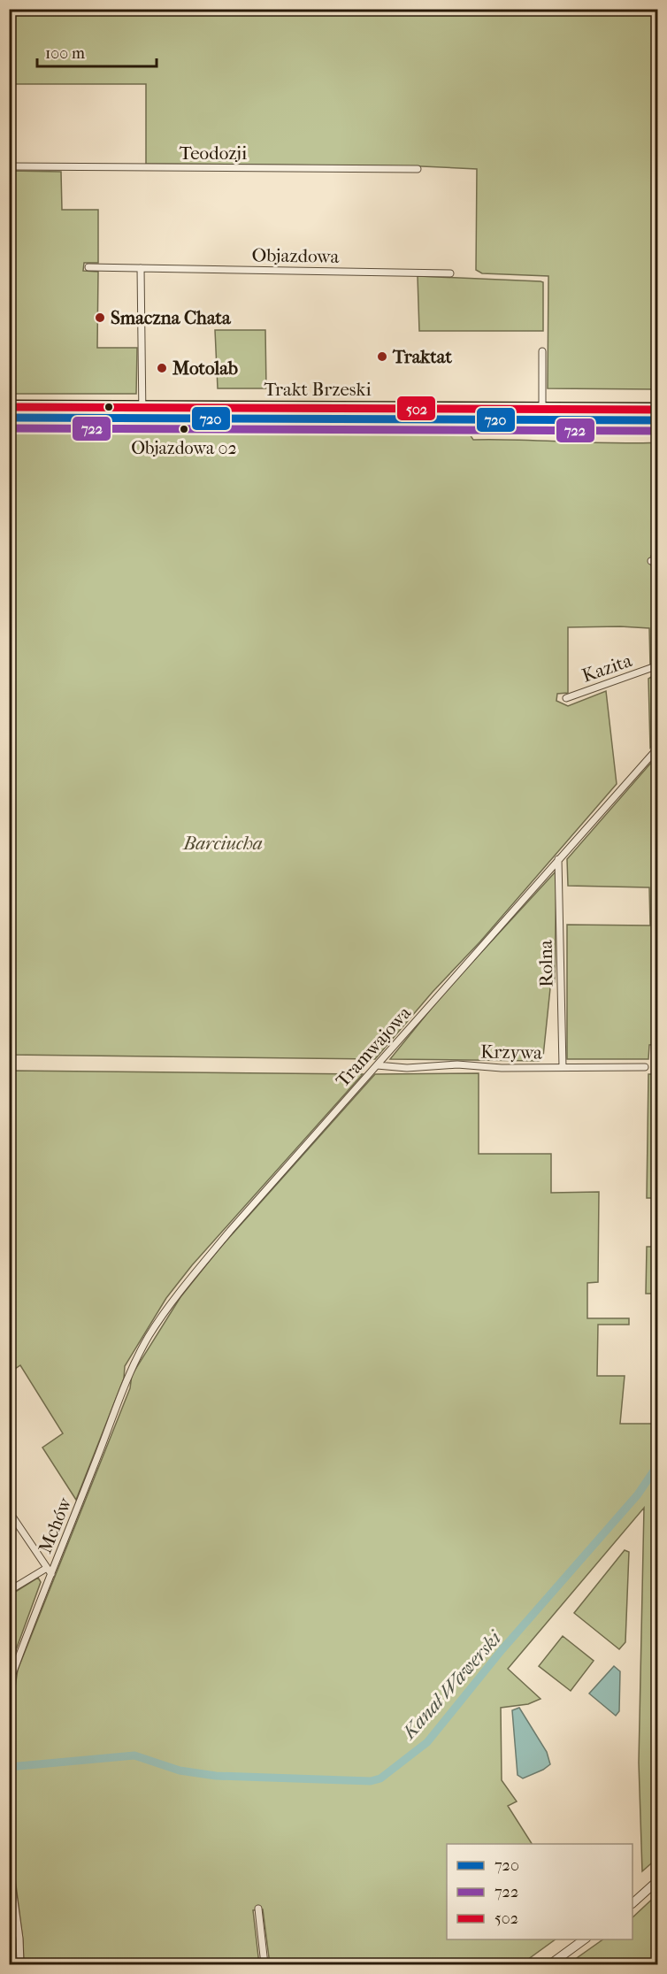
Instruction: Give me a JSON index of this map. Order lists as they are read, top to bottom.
{
  "streets": {
    "main road": ["Trakt Brzeski"],
    "street": [
      "Teodozji",
      "Objazdowa",
      "Kazita",
      "Rolna",
      "Tramwajowa",
      "Krzywa",
      "Mchów"
    ]
  },
  "crossings": [
    ["Rolna", "Tramwajowa"],
    ["Rolna", "Krzywa"],
    ["Tramwajowa", "Krzywa"],
    ["Tramwajowa", "Mchów"]
  ],
  "water": ["Kanał Wawerski"],
  "parks": ["Barciucha"],
  "places": [
    "Smaczna Chata",
    "Traktat",
    "Motolab",
    "Objazdowa 02"
  ],
  "lines": ["transit line 502", "transit line 720", "transit line 722"],
  "legend": ["720", "722", "502"],
  "scale_bar": "100 m"
}
